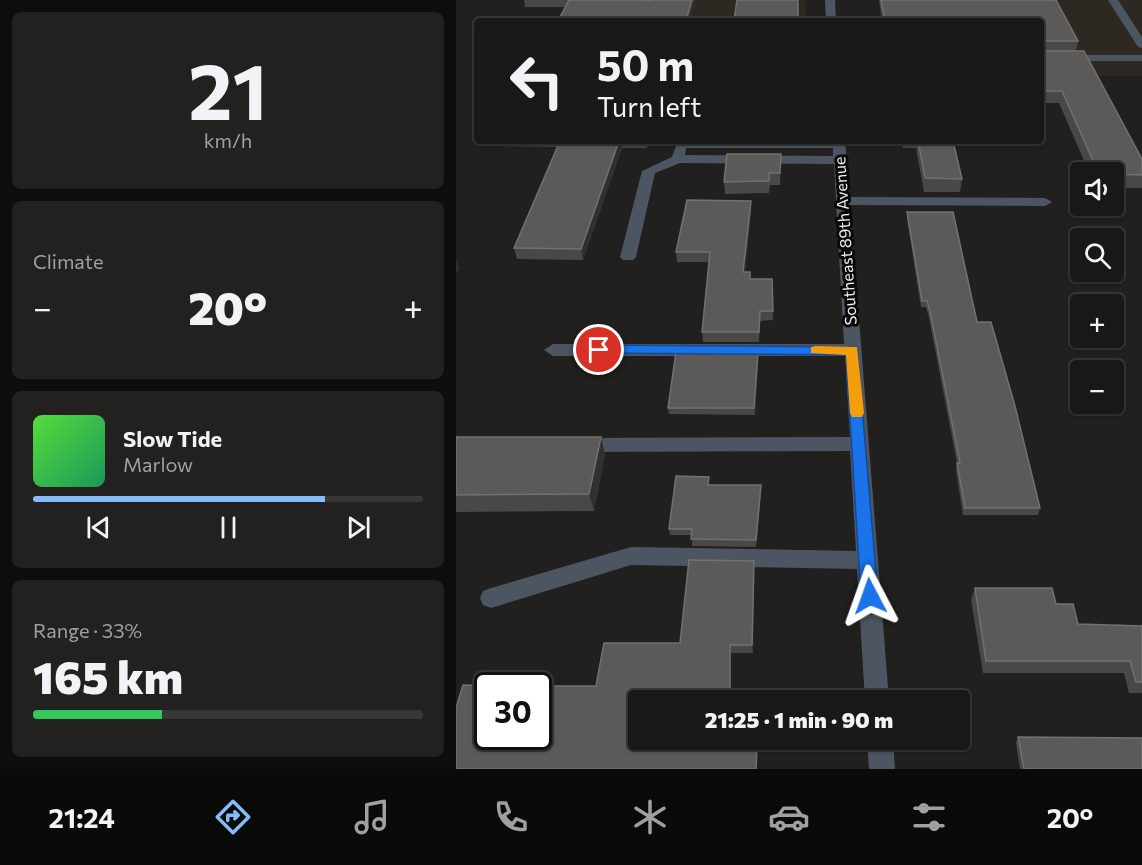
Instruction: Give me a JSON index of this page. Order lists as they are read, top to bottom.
{
  "streets": {
    "street": ["Southeast 89th Avenue"]
  },
  "page": {
    "tile": [
      ["21", "km/h"],
      "Climate",
      ["Range · 33%", "165 km"]
    ],
    "turn": ["50 m", "Turn left"],
    "map_buttons": ["+", "−"],
    "heat": ["−", "20°", "+"],
    "song": ["Slow Tide", "Marlow"],
    "limit": "30",
    "trip": "21:25 · 1 min · 90 m",
    "tabs": ["21:24", "20°"]
  }
}
